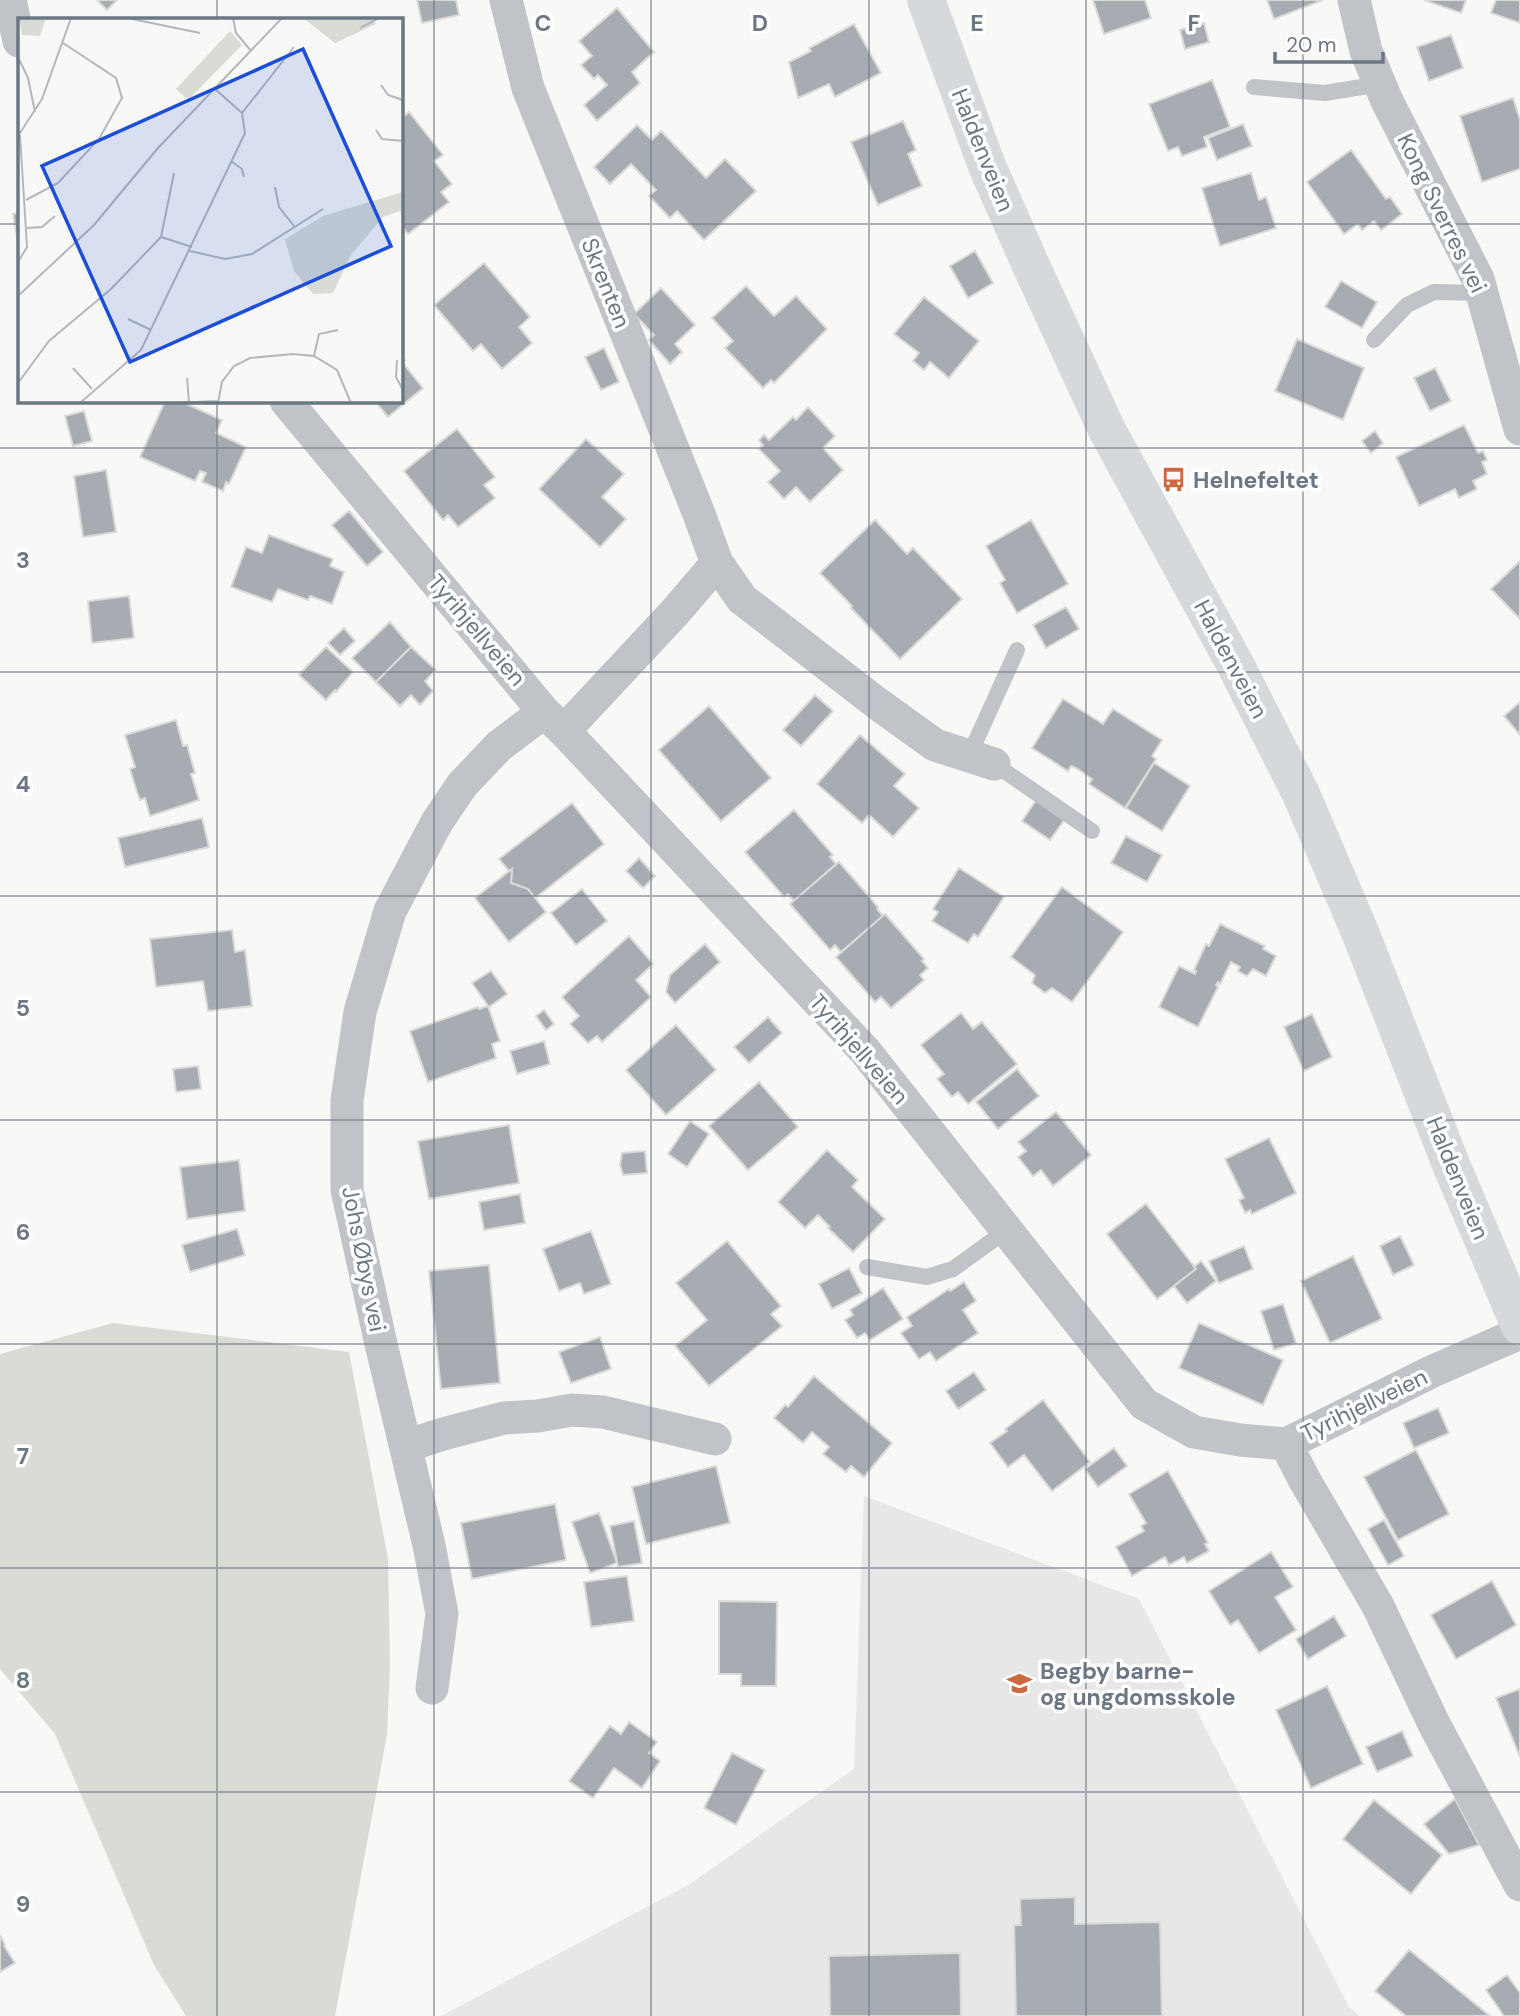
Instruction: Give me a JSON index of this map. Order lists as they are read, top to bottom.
{
  "streets": {
    "main road": ["Haldenveien"],
    "street": [
      "Kong Sverres vei",
      "Skrenten",
      "Tyrihjellveien",
      "Johs Øbys vei"
    ]
  },
  "crossings": [
    ["Tyrihjellveien", "Johs Øbys vei"]
  ],
  "places": {
    "bus stop": ["Helnefeltet"],
    "school or university": ["Begby barne- og ungdomsskole"]
  },
  "scale_bar": "20 m",
  "grid": {
    "columns": [
      "C",
      "D",
      "E",
      "F"
    ],
    "rows": [
      "3",
      "4",
      "5",
      "6",
      "7",
      "8",
      "9"
    ]
  }
}
